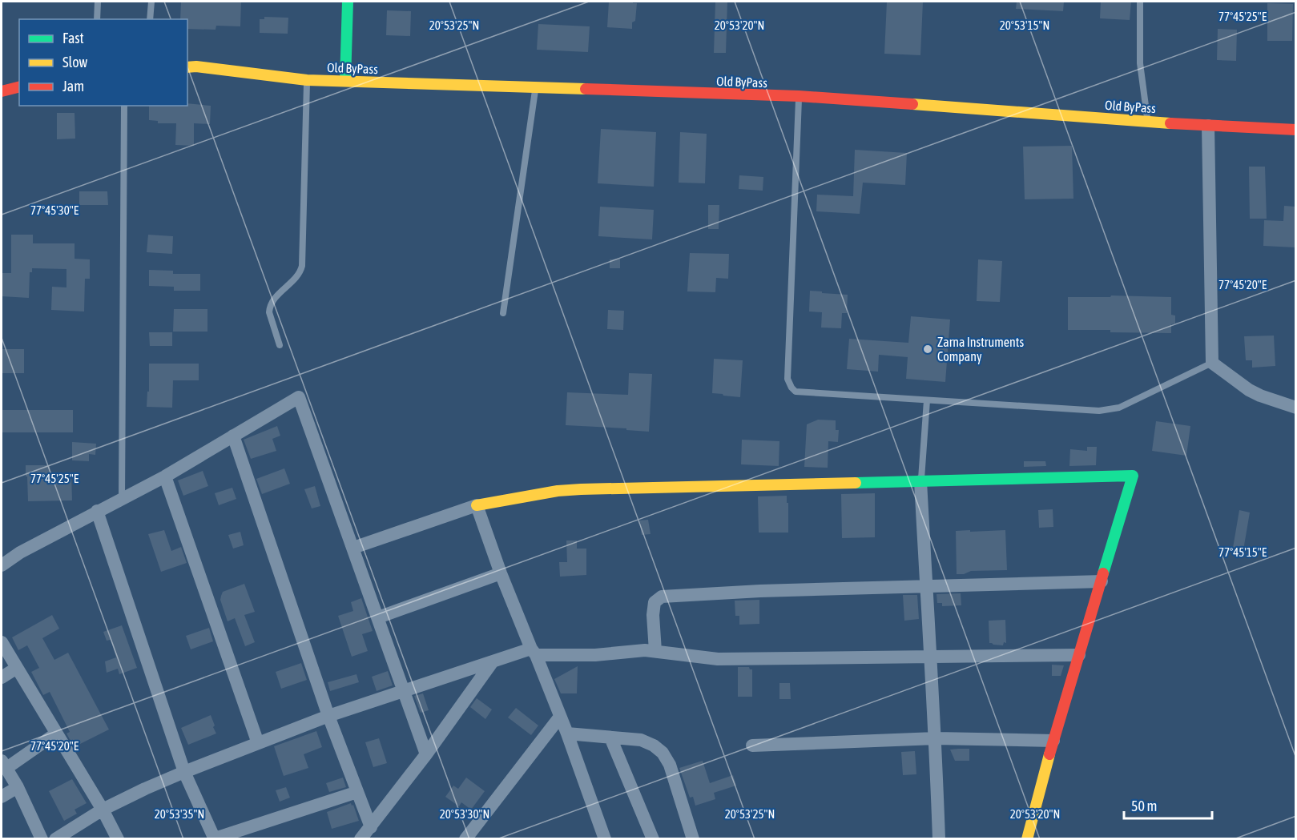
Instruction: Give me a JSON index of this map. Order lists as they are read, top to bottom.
{
  "streets": {
    "main road": ["Old ByPass"]
  },
  "places": ["Zarna Instruments Company"],
  "legend": ["Fast", "Slow", "Jam"],
  "scale_bar": "50 m",
  "coordinates": [
    "77°45'25\"E",
    "20°53'25\"N",
    "20°53'20\"N",
    "20°53'15\"N",
    "77°45'30\"E",
    "77°45'20\"E",
    "77°45'15\"E",
    "20°53'35\"N",
    "20°53'30\"N"
  ]
}
